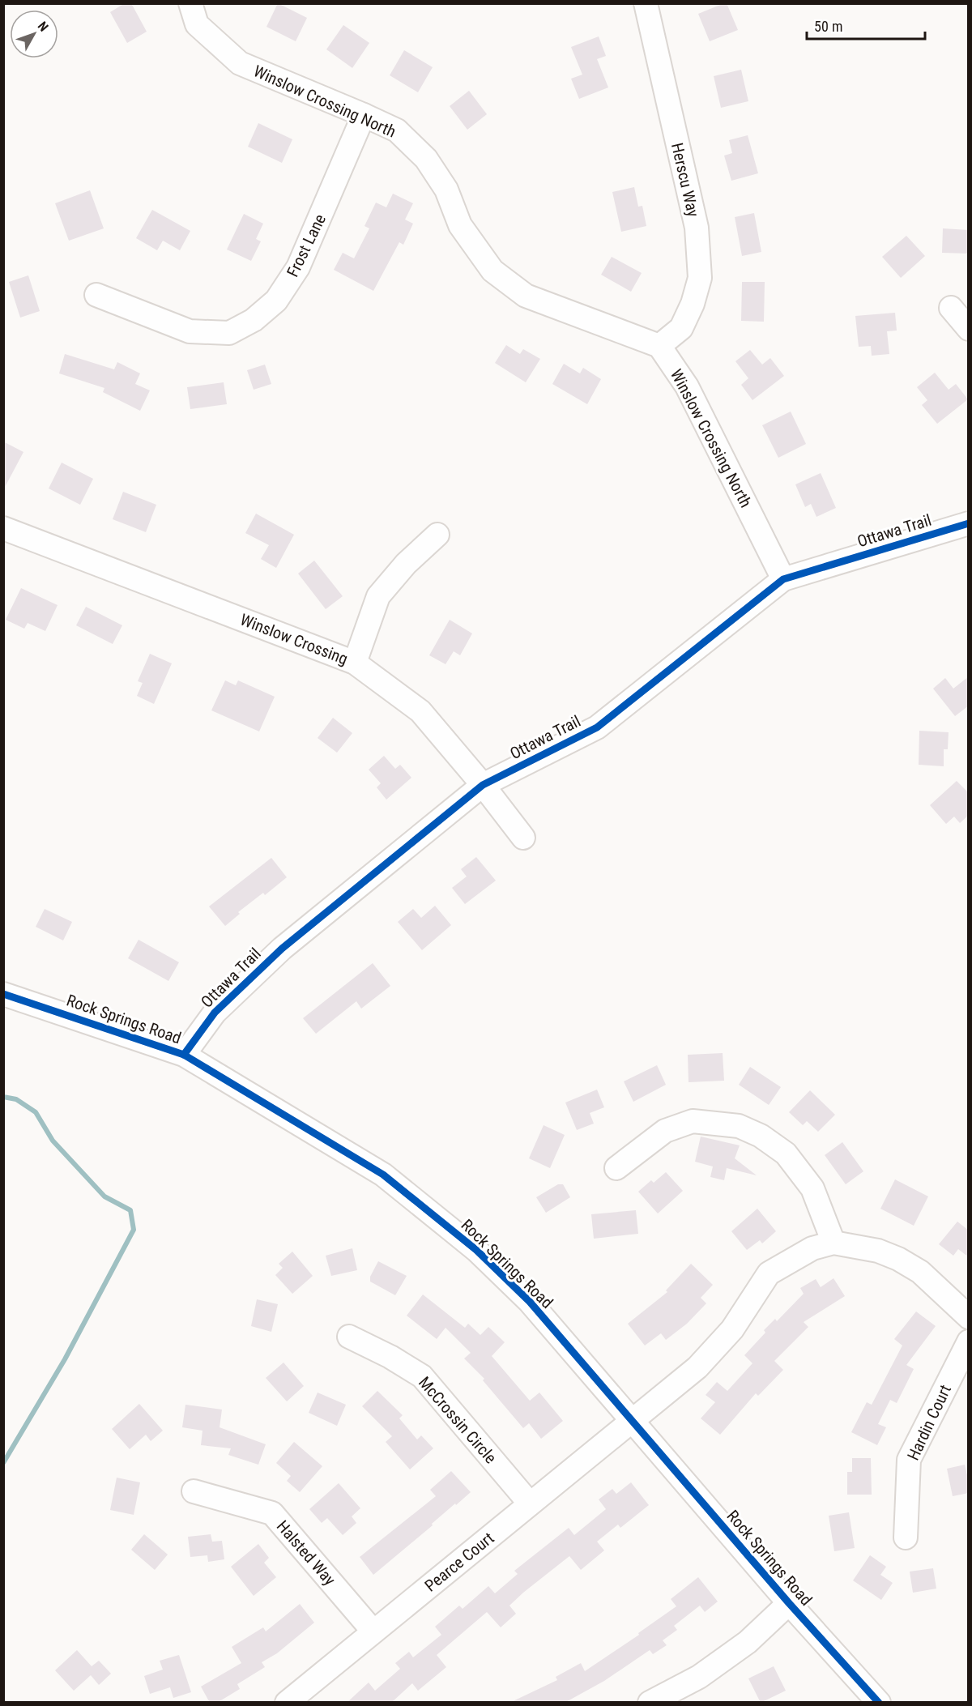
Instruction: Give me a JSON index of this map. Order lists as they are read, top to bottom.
{
  "streets": {
    "street": [
      "Winslow Crossing North",
      "Herscu Way",
      "Frost Lane",
      "Ottawa Trail",
      "Winslow Crossing",
      "Rock Springs Road",
      "McCrossin Circle",
      "Hardin Court",
      "Halsted Way",
      "Pearce Court"
    ]
  },
  "crossings": [
    ["Winslow Crossing North", "Herscu Way"],
    ["Winslow Crossing North", "Frost Lane"],
    ["Winslow Crossing North", "Ottawa Trail"],
    ["Ottawa Trail", "Winslow Crossing"],
    ["Ottawa Trail", "Rock Springs Road"],
    ["Rock Springs Road", "Pearce Court"],
    ["McCrossin Circle", "Pearce Court"],
    ["Halsted Way", "Pearce Court"]
  ],
  "scale_bar": "50 m",
  "north": "top right"
}
